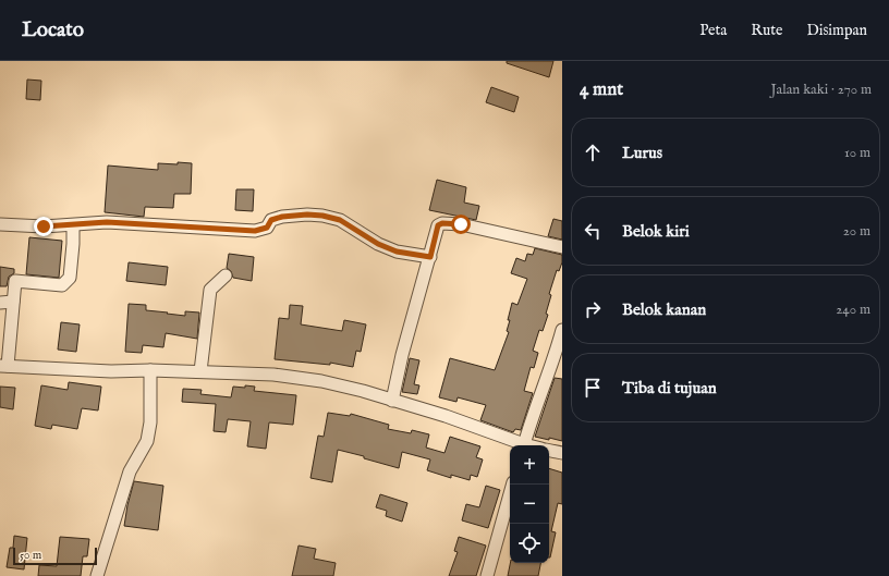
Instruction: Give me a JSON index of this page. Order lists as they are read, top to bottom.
{
  "scale_bar": "50 m",
  "page": {
    "header": "Locato",
    "nav": ["Peta", "Rute", "Disimpan"],
    "heading": ["4 mnt", "Jalan kaki · 270 m"],
    "list": [
      ["Lurus", "10 m"],
      ["Belok kiri", "20 m"],
      ["Belok kanan", "240 m"],
      "Tiba di tujuan"
    ],
    "map_buttons": ["+", "−"],
    "scale": "50 m"
  }
}
